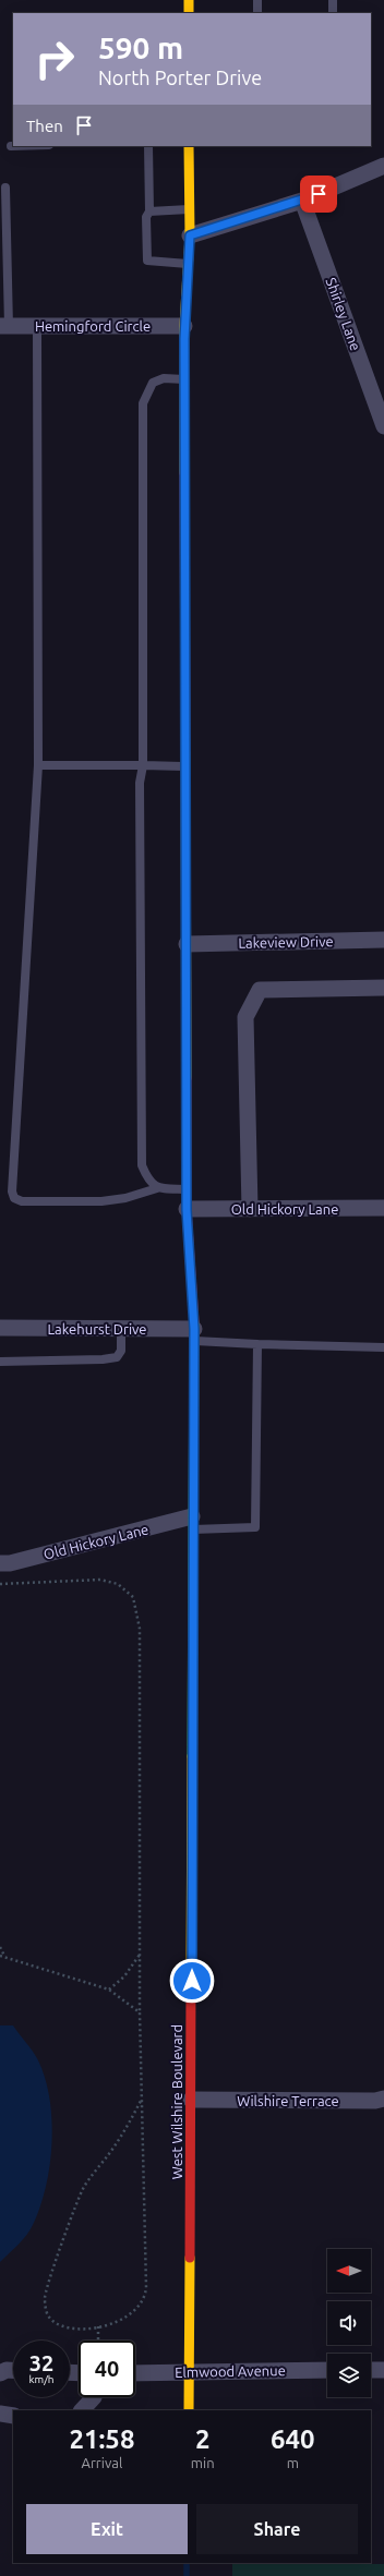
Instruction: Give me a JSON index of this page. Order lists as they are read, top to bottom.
{
  "streets": {
    "street": [
      "Shirley Lane",
      "Hemingford Circle",
      "Lakeview Drive",
      "Old Hickory Lane",
      "Lakehurst Drive",
      "Wilshire Terrace",
      "West Wilshire Boulevard",
      "Elmwood Avenue"
    ]
  },
  "crossings": [
    ["Hemingford Circle", "West Wilshire Boulevard"],
    ["Lakeview Drive", "West Wilshire Boulevard"],
    ["Old Hickory Lane", "West Wilshire Boulevard"],
    ["Lakehurst Drive", "West Wilshire Boulevard"],
    ["Wilshire Terrace", "West Wilshire Boulevard"],
    ["West Wilshire Boulevard", "Elmwood Avenue"]
  ],
  "north": "left",
  "page": {
    "turn": ["590 m", "North Porter Drive"],
    "then": "Then",
    "speed": "32 km/h",
    "limit": "40",
    "eta": [
      "21:58",
      "Arrival",
      "2",
      "min",
      "640",
      "m"
    ],
    "buttons": ["Exit", "Share"]
  }
}
